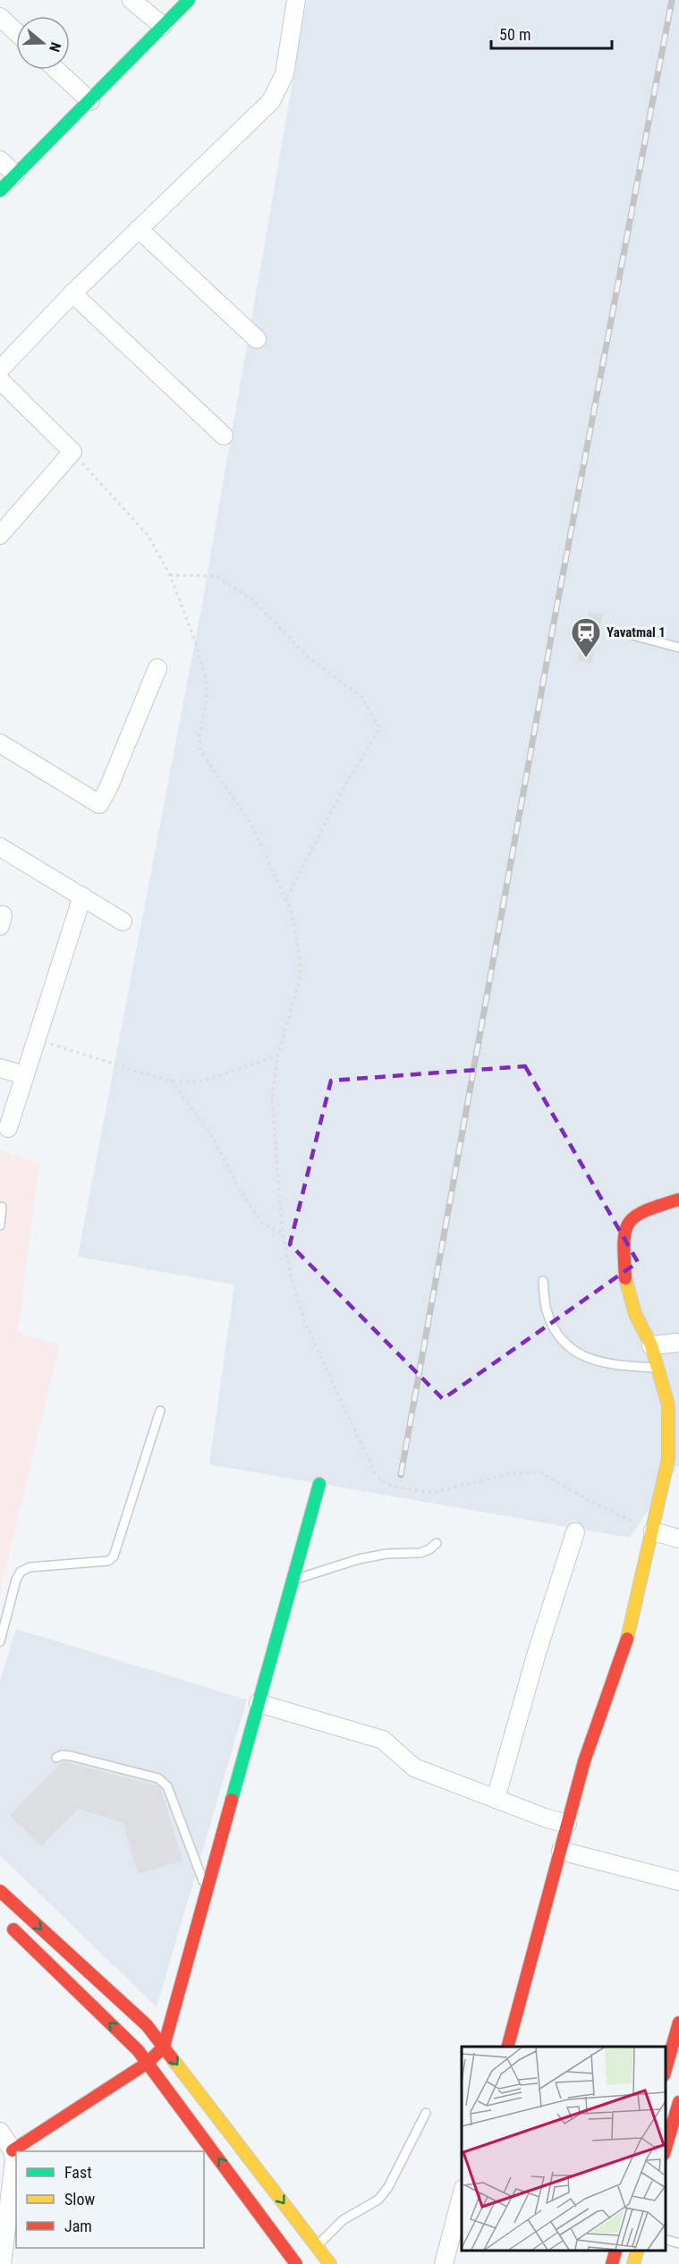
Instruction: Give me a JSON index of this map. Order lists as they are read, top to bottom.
{
  "places": {
    "station": ["Yavatmal 1"]
  },
  "legend": ["Fast", "Slow", "Jam"],
  "scale_bar": "50 m",
  "north": "right"
}
